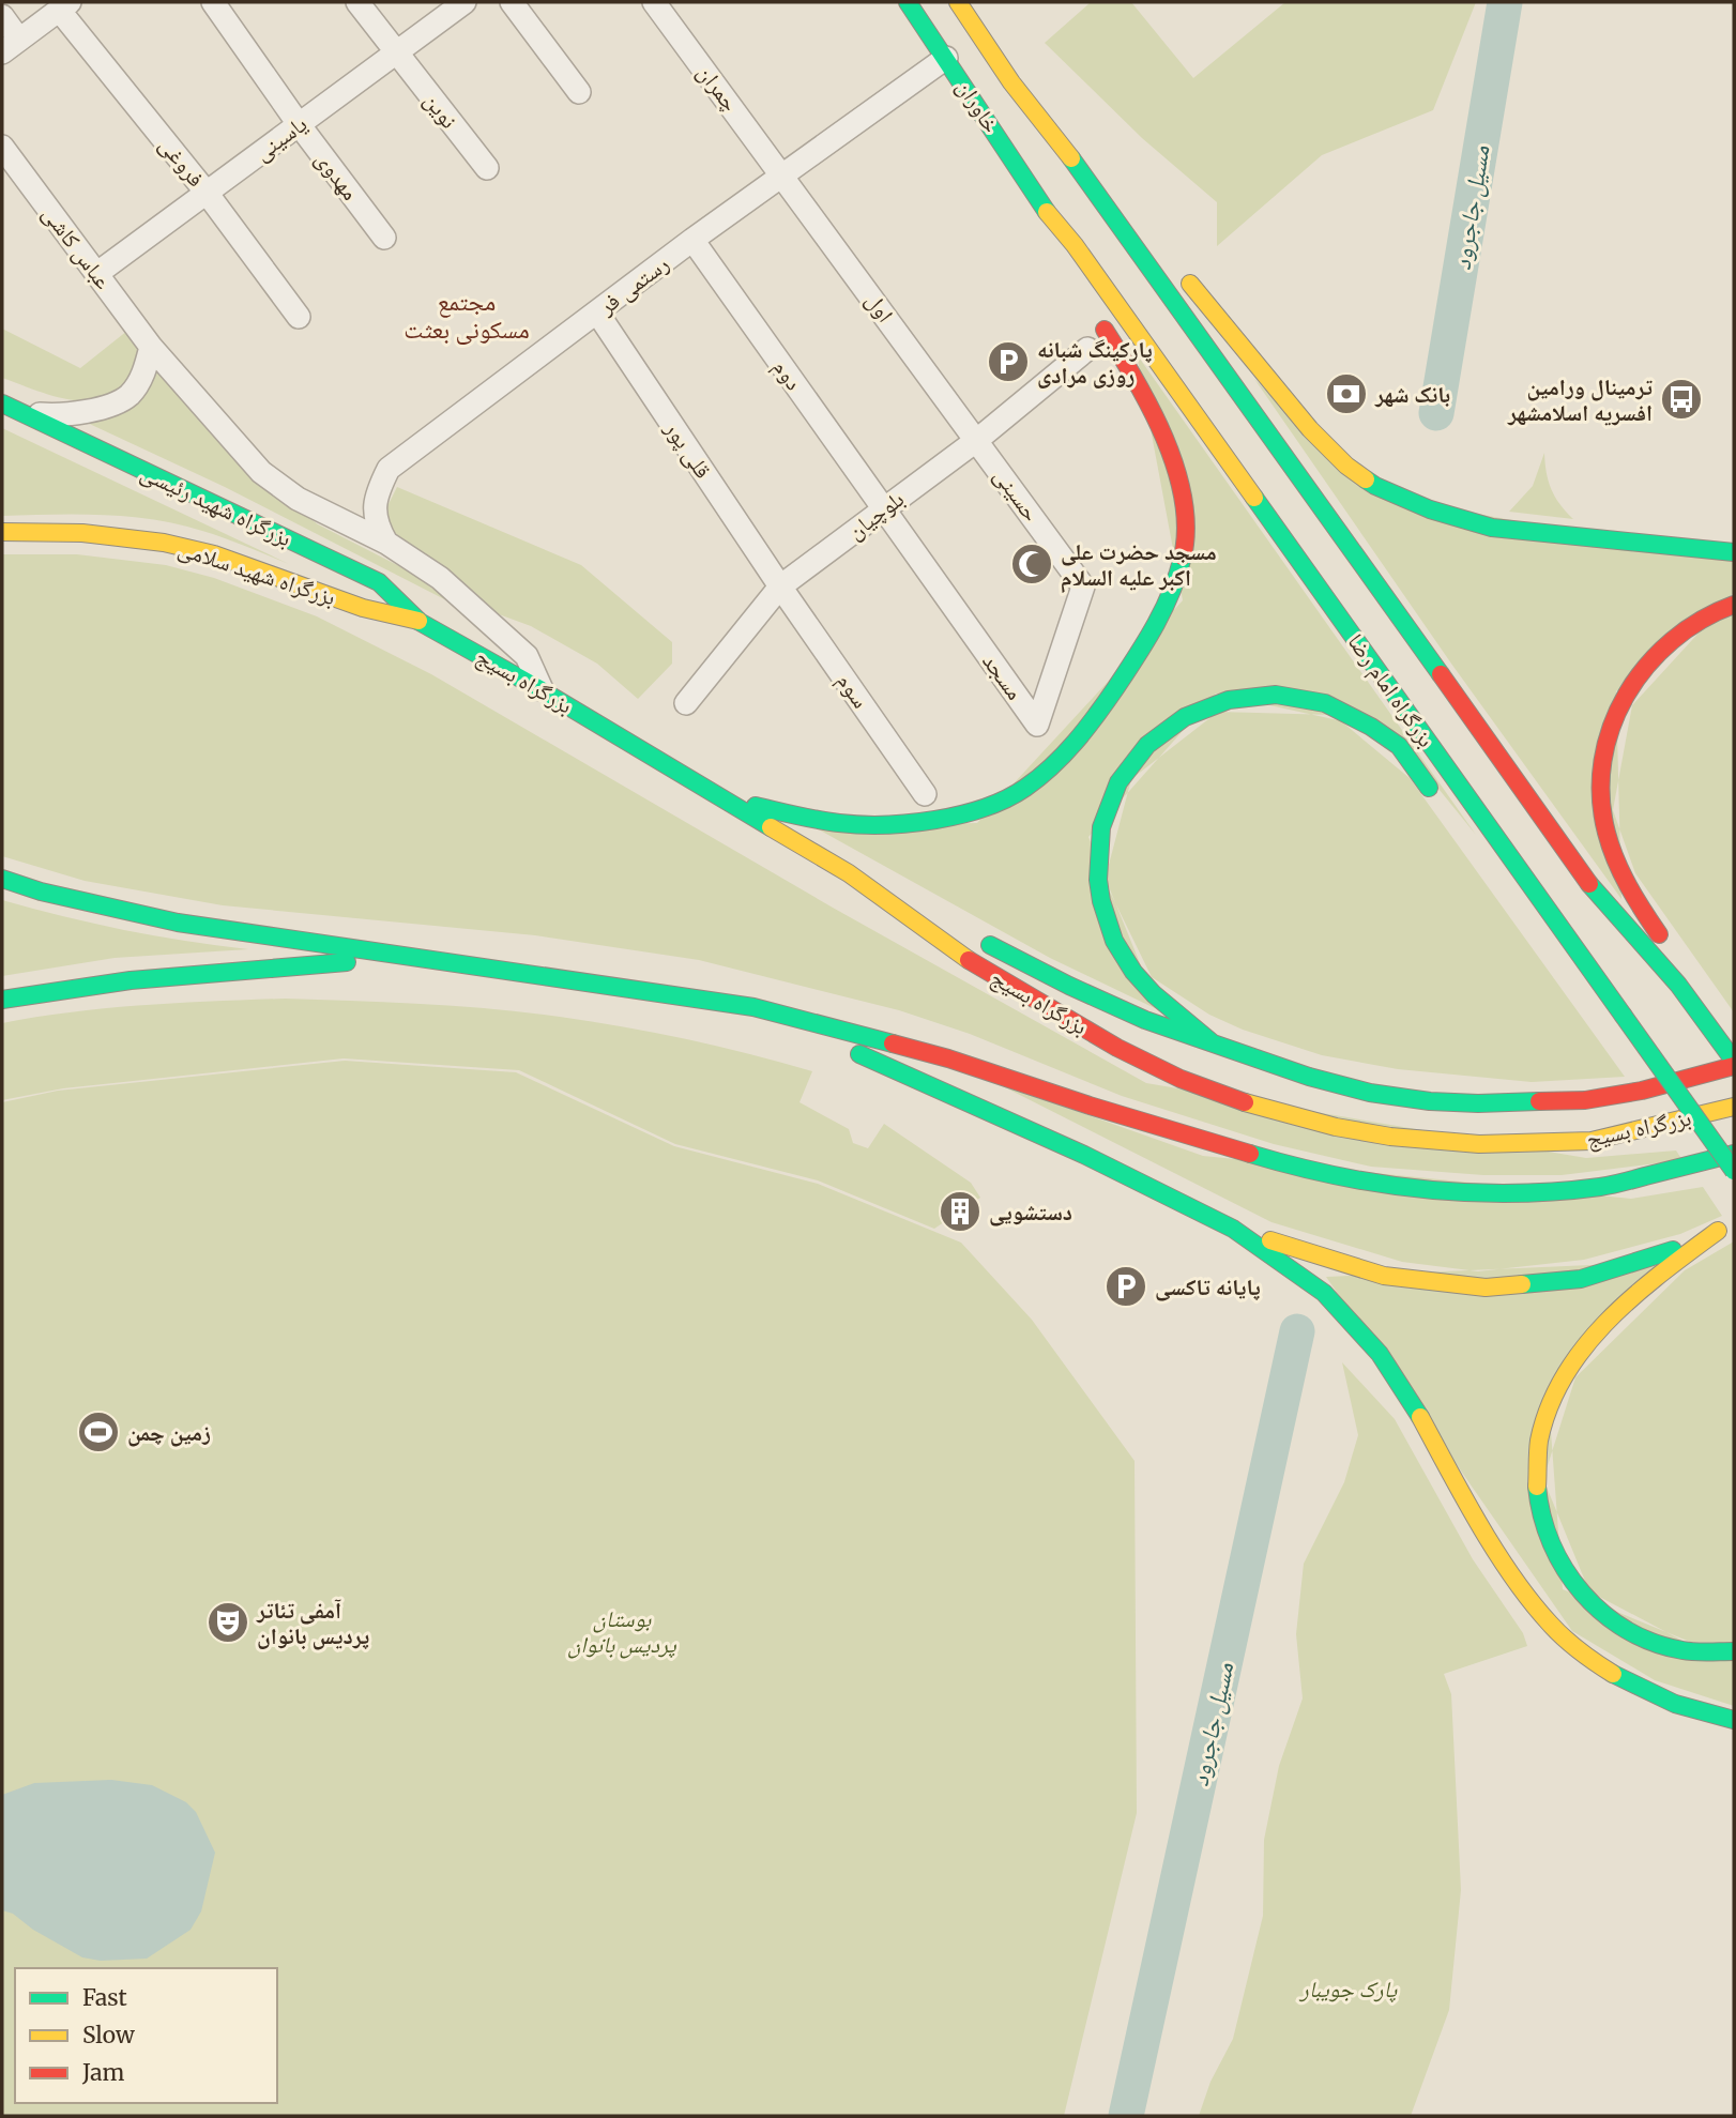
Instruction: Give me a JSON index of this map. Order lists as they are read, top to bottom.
{
  "streets": {
    "main road": [
      "خاوران",
      "بزرگراه شهید رئیسی",
      "بزرگراه شهید سلامی",
      "بزرگراه بسیج",
      "بزرگراه امام رضا"
    ],
    "street": [
      "چمران",
      "نوین",
      "یاسینی",
      "فروغی",
      "مهدوی",
      "عباس کاشی",
      "رستمی فر",
      "اول",
      "دوم",
      "قلی پور",
      "حسینی",
      "بلوچیان",
      "مسجد",
      "سوم"
    ]
  },
  "crossings": [
    ["چمران", "رستمی فر"],
    ["چمران", "اول"],
    ["خاوران", "رستمی فر"],
    ["خاوران", "بزرگراه امام رضا"],
    ["نوین", "یاسینی"],
    ["یاسینی", "فروغی"],
    ["یاسینی", "مهدوی"],
    ["یاسینی", "عباس کاشی"],
    ["عباس کاشی", "رستمی فر"],
    ["عباس کاشی", "بزرگراه بسیج"],
    ["رستمی فر", "اول"],
    ["رستمی فر", "دوم"],
    ["رستمی فر", "قلی پور"],
    ["اول", "حسینی"],
    ["اول", "بلوچیان"],
    ["دوم", "بلوچیان"],
    ["دوم", "مسجد"],
    ["قلی پور", "بلوچیان"],
    ["قلی پور", "سوم"],
    ["حسینی", "بلوچیان"],
    ["حسینی", "مسجد"],
    ["بزرگراه شهید رئیسی", "بزرگراه شهید سلامی"],
    ["بزرگراه شهید رئیسی", "بزرگراه بسیج"],
    ["بلوچیان", "مسجد"],
    ["بلوچیان", "سوم"],
    ["بزرگراه شهید سلامی", "بزرگراه بسیج"]
  ],
  "districts": ["مجتمع مسکونی بعثت"],
  "water": ["مسیل جاجرود"],
  "parks": ["بوستان پردیس بانوان", "پارک جویبار"],
  "places": {
    "parking": ["پارکینگ شبانه روزی مرادی", "پایانه تاکسی"],
    "bank": ["بانک شهر"],
    "bus stop": ["ترمینال ورامین افسریه اسلامشهر"],
    "mosque": ["مسجد حضرت علی اکبر علیه السلام"],
    "building": ["دستشویی"],
    "sports": ["زمین چمن"],
    "theatre": ["آمفی تئاتر پردیس بانوان"]
  },
  "legend": ["Fast", "Slow", "Jam"]
}
